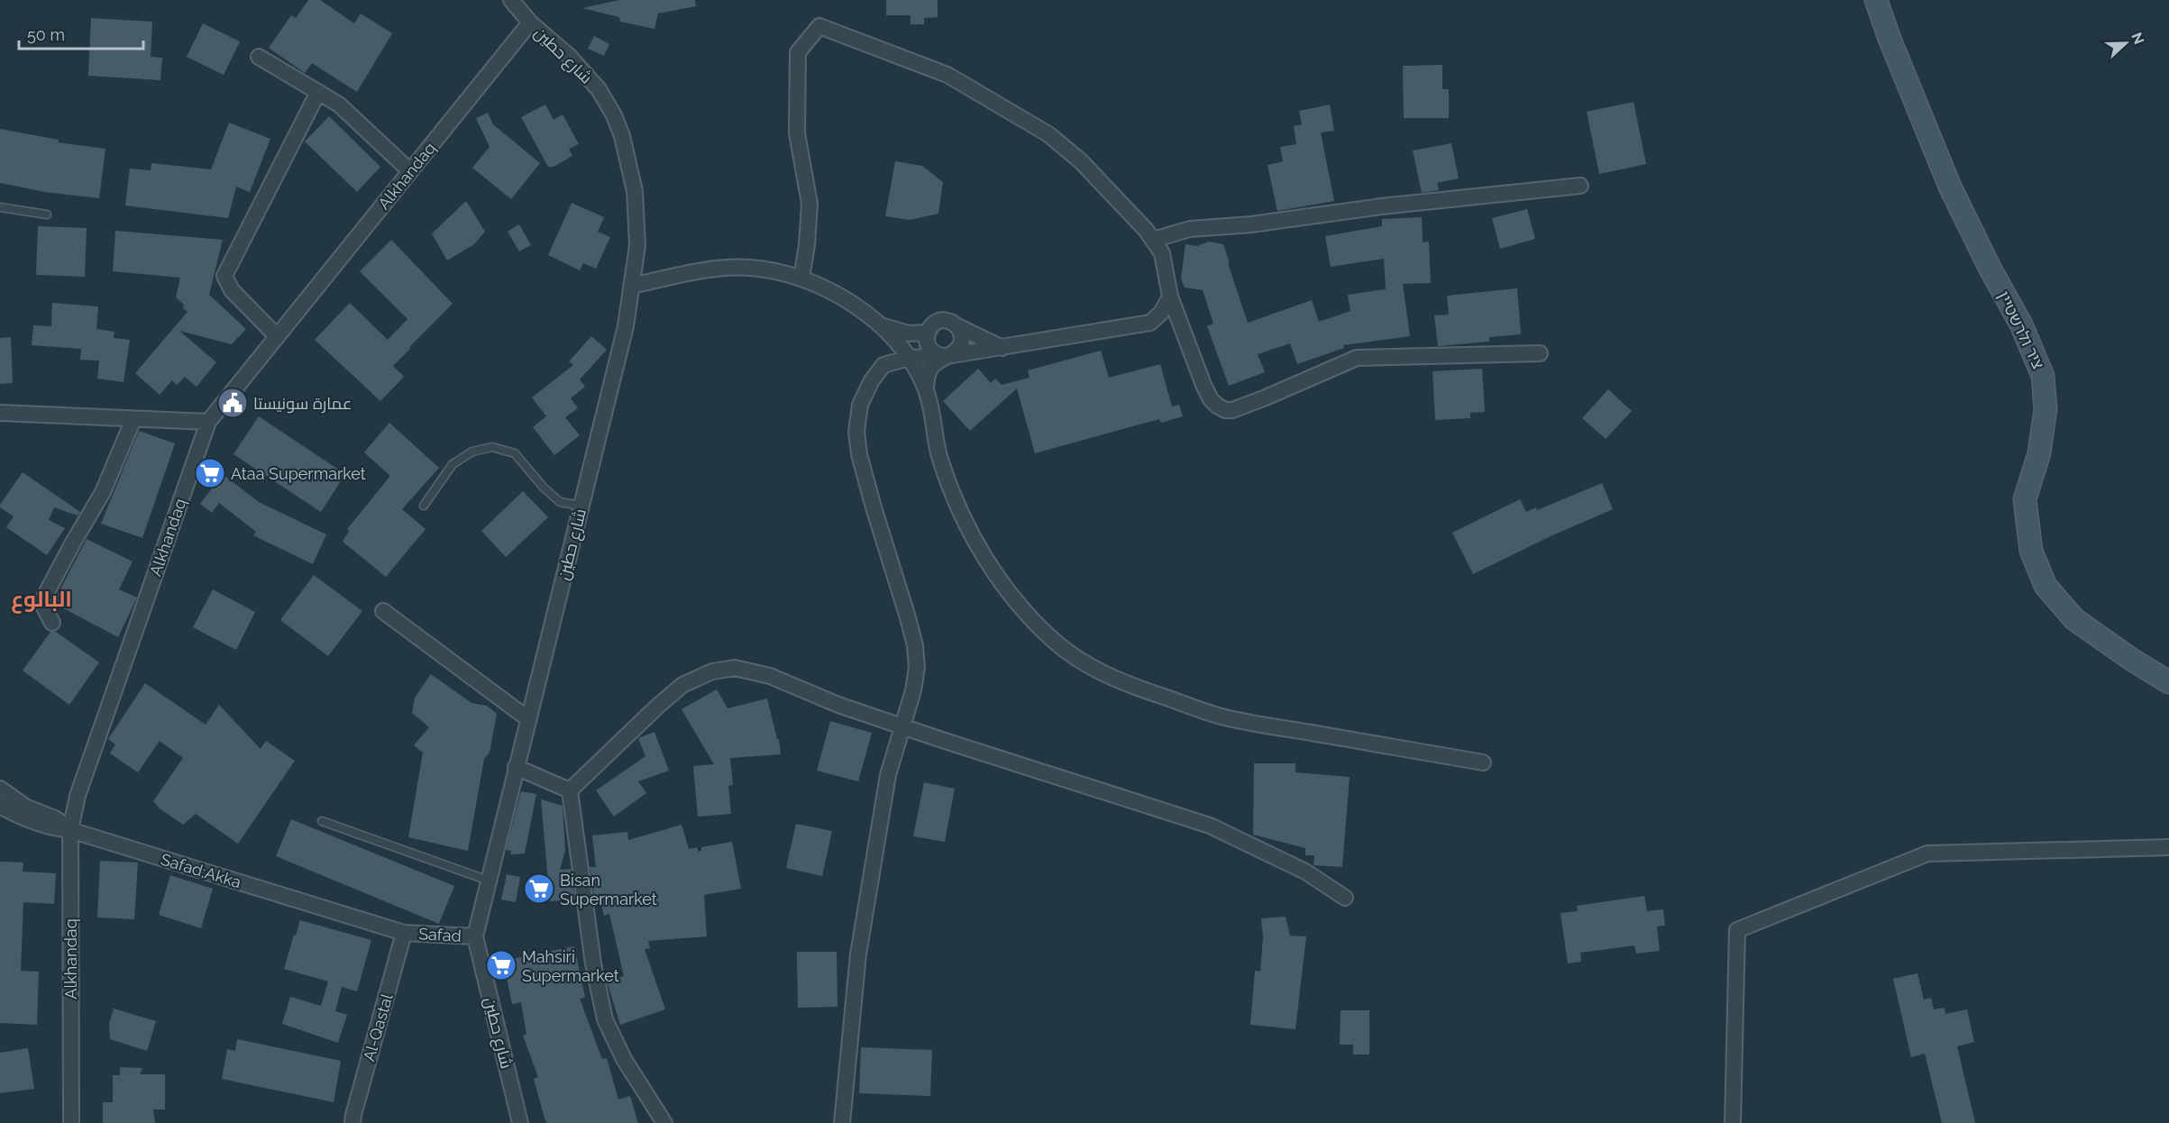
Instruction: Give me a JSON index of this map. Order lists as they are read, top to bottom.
{
  "streets": {
    "main road": ["ציר ולרשטיין"],
    "street": [
      "شارع حطين",
      "Alkhandaq",
      "Safad;Akka",
      "Safad",
      "Al-Qastal"
    ]
  },
  "crossings": [
    ["شارع حطين", "Alkhandaq"],
    ["شارع حطين", "Safad"],
    ["Alkhandaq", "Safad;Akka"],
    ["Safad;Akka", "Safad"],
    ["Safad;Akka", "Al-Qastal"],
    ["Safad", "Al-Qastal"]
  ],
  "districts": ["البالوع"],
  "places": {
    "public building": ["عمارة سونيستا"],
    "supermarket": ["Ataa Supermarket", "Bisan Supermarket", "Mahsiri Supermarket"]
  },
  "scale_bar": "50 m",
  "north": "right"
}
